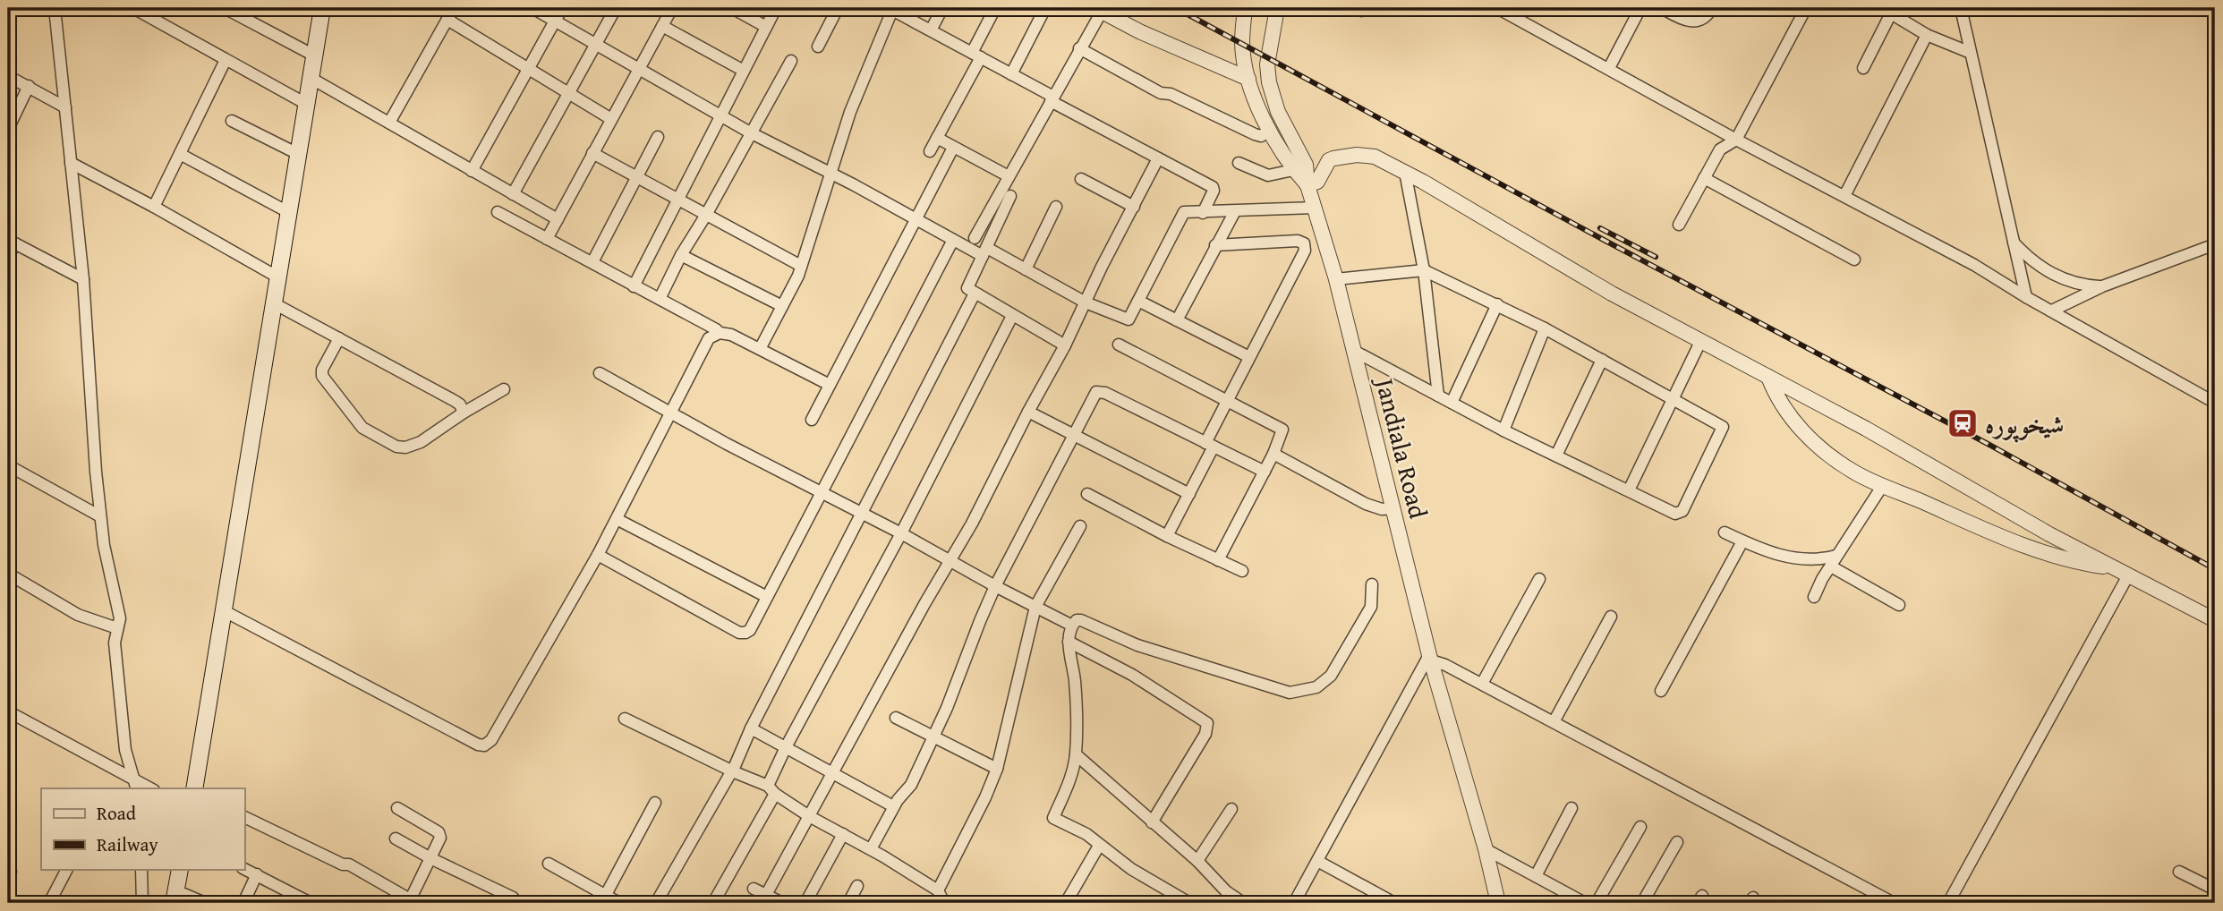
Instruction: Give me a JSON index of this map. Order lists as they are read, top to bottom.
{
  "streets": {
    "street": ["Jandiala Road"]
  },
  "places": {
    "station": ["شیخوپورہ"]
  },
  "legend": ["Road", "Railway"]
}
